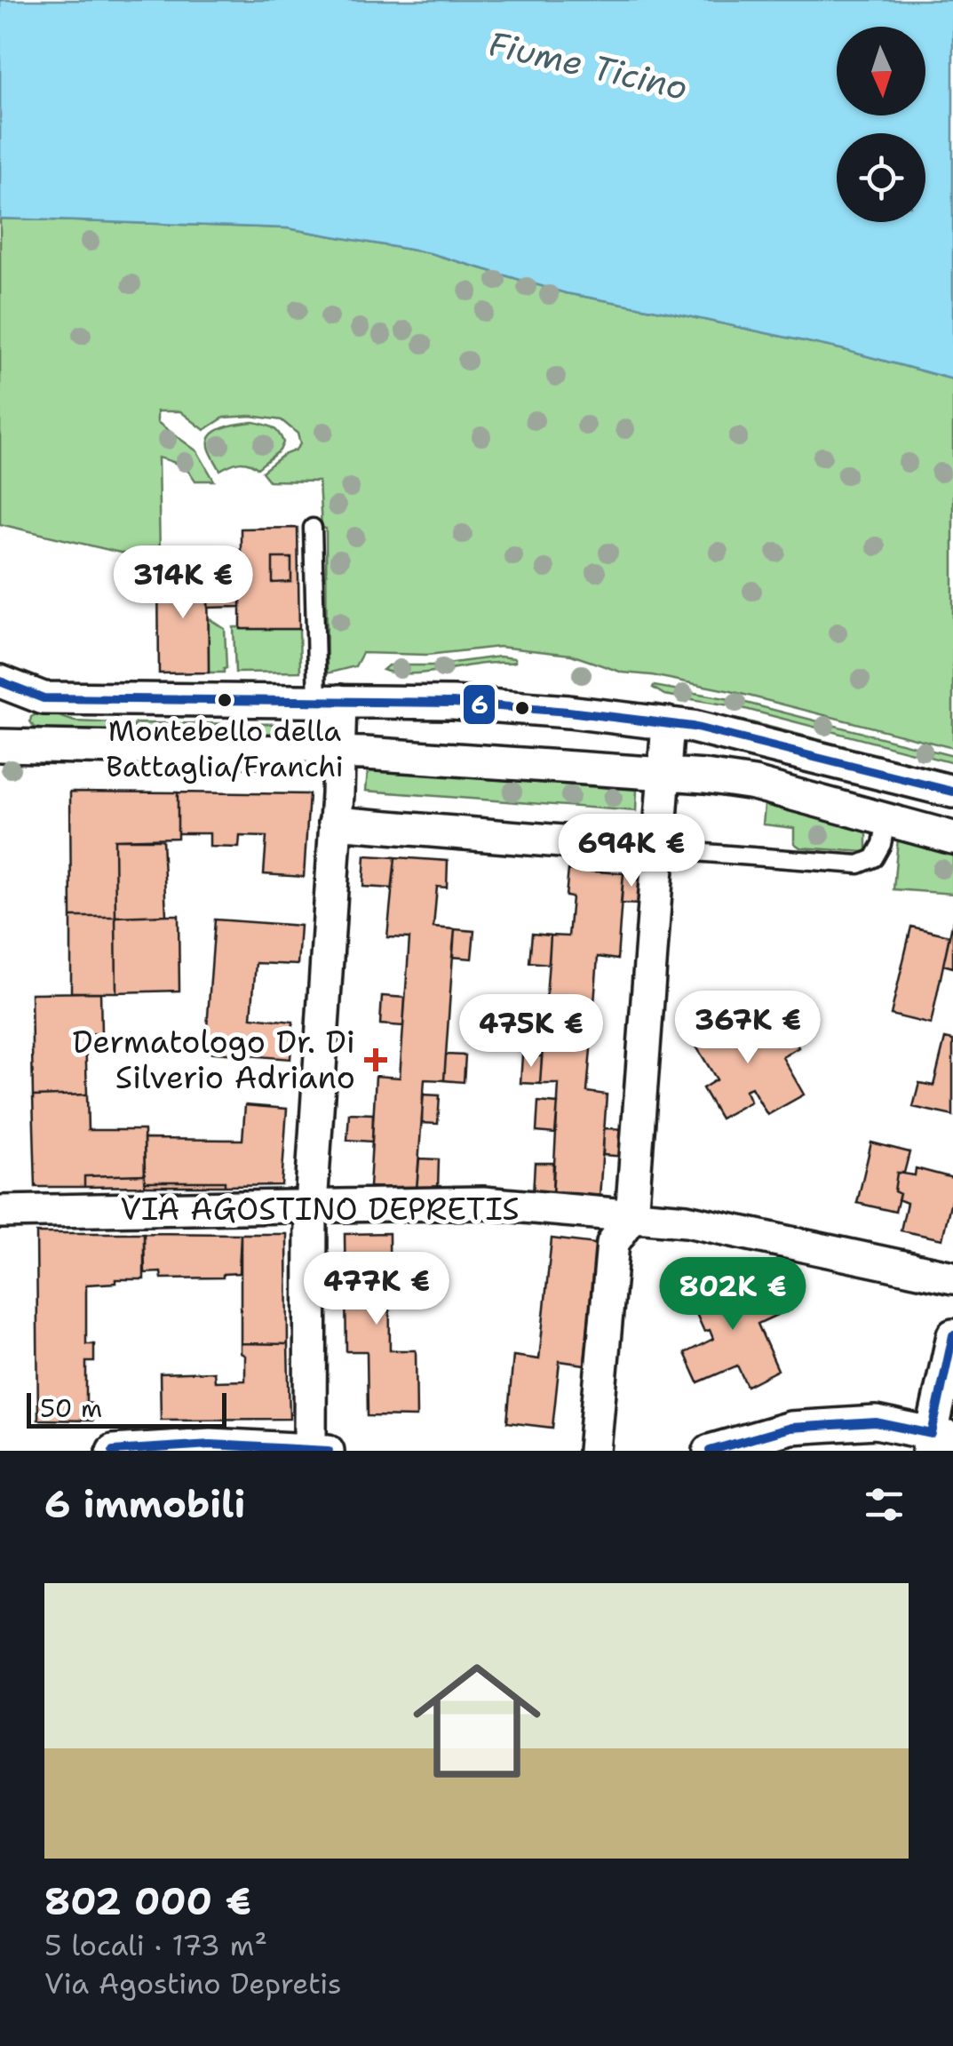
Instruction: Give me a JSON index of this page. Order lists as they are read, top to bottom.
{
  "streets": {
    "street": ["VIA AGOSTINO DEPRETIS"]
  },
  "water": ["Fiume Ticino"],
  "places": {
    "other": ["Montebello della Battaglia/Franchi"],
    "health": ["Dermatologo Dr. Di Silverio Adriano"]
  },
  "lines": ["transit line 6"],
  "scale_bar": "50 m",
  "north": "bottom",
  "page": {
    "price": [
      "314K €",
      "694K €",
      "367K €",
      "475K €",
      "477K €",
      "802K €"
    ],
    "scale": "50 m",
    "heading": "6 immobili",
    "list": [
      {
        "name": "802 000 €",
        "note": "5 locali · 173 m² · Via Agostino Depretis"
      }
    ]
  }
}
